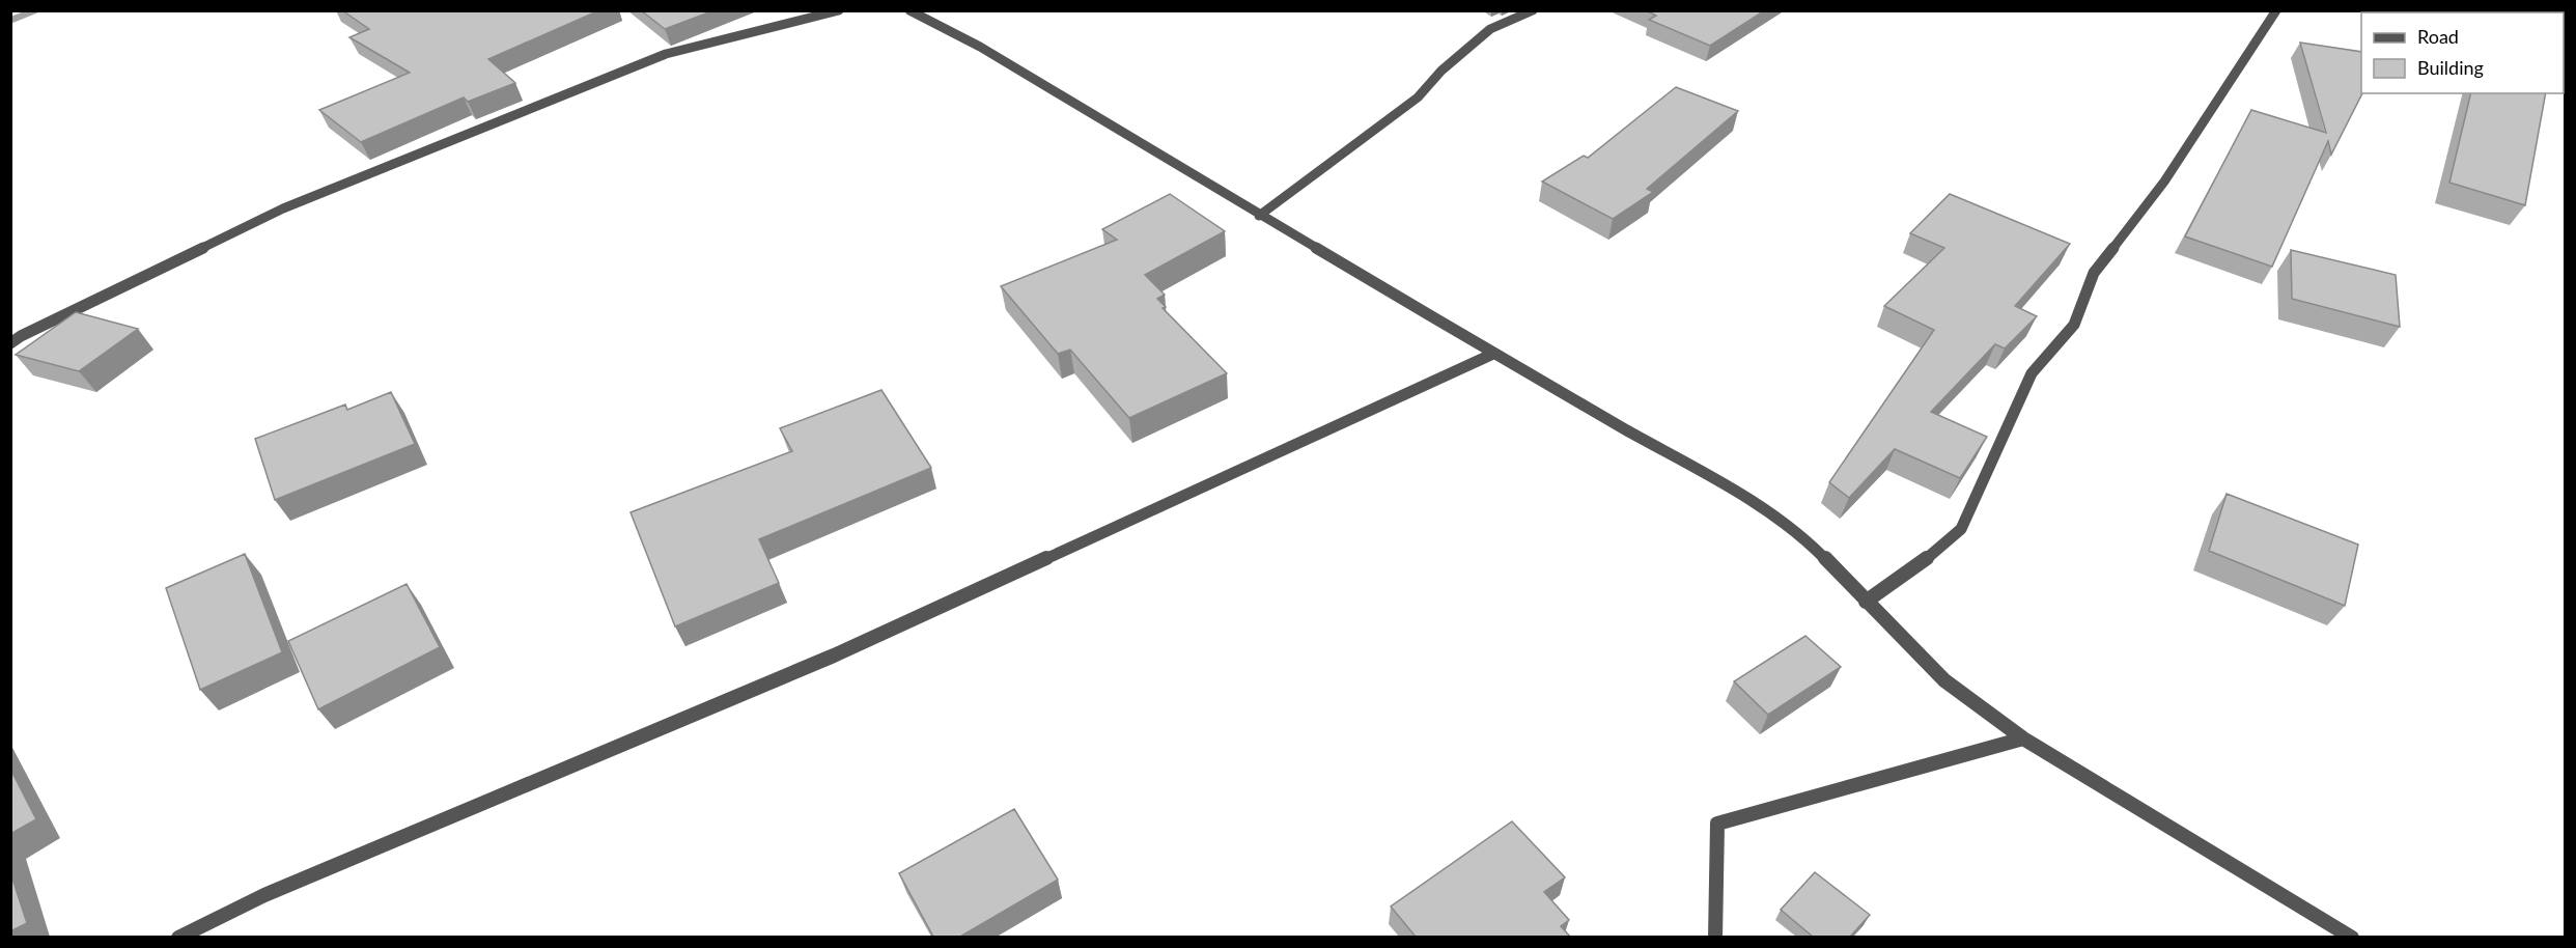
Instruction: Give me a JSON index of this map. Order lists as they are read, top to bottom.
{
  "legend": ["Road", "Building"]
}
